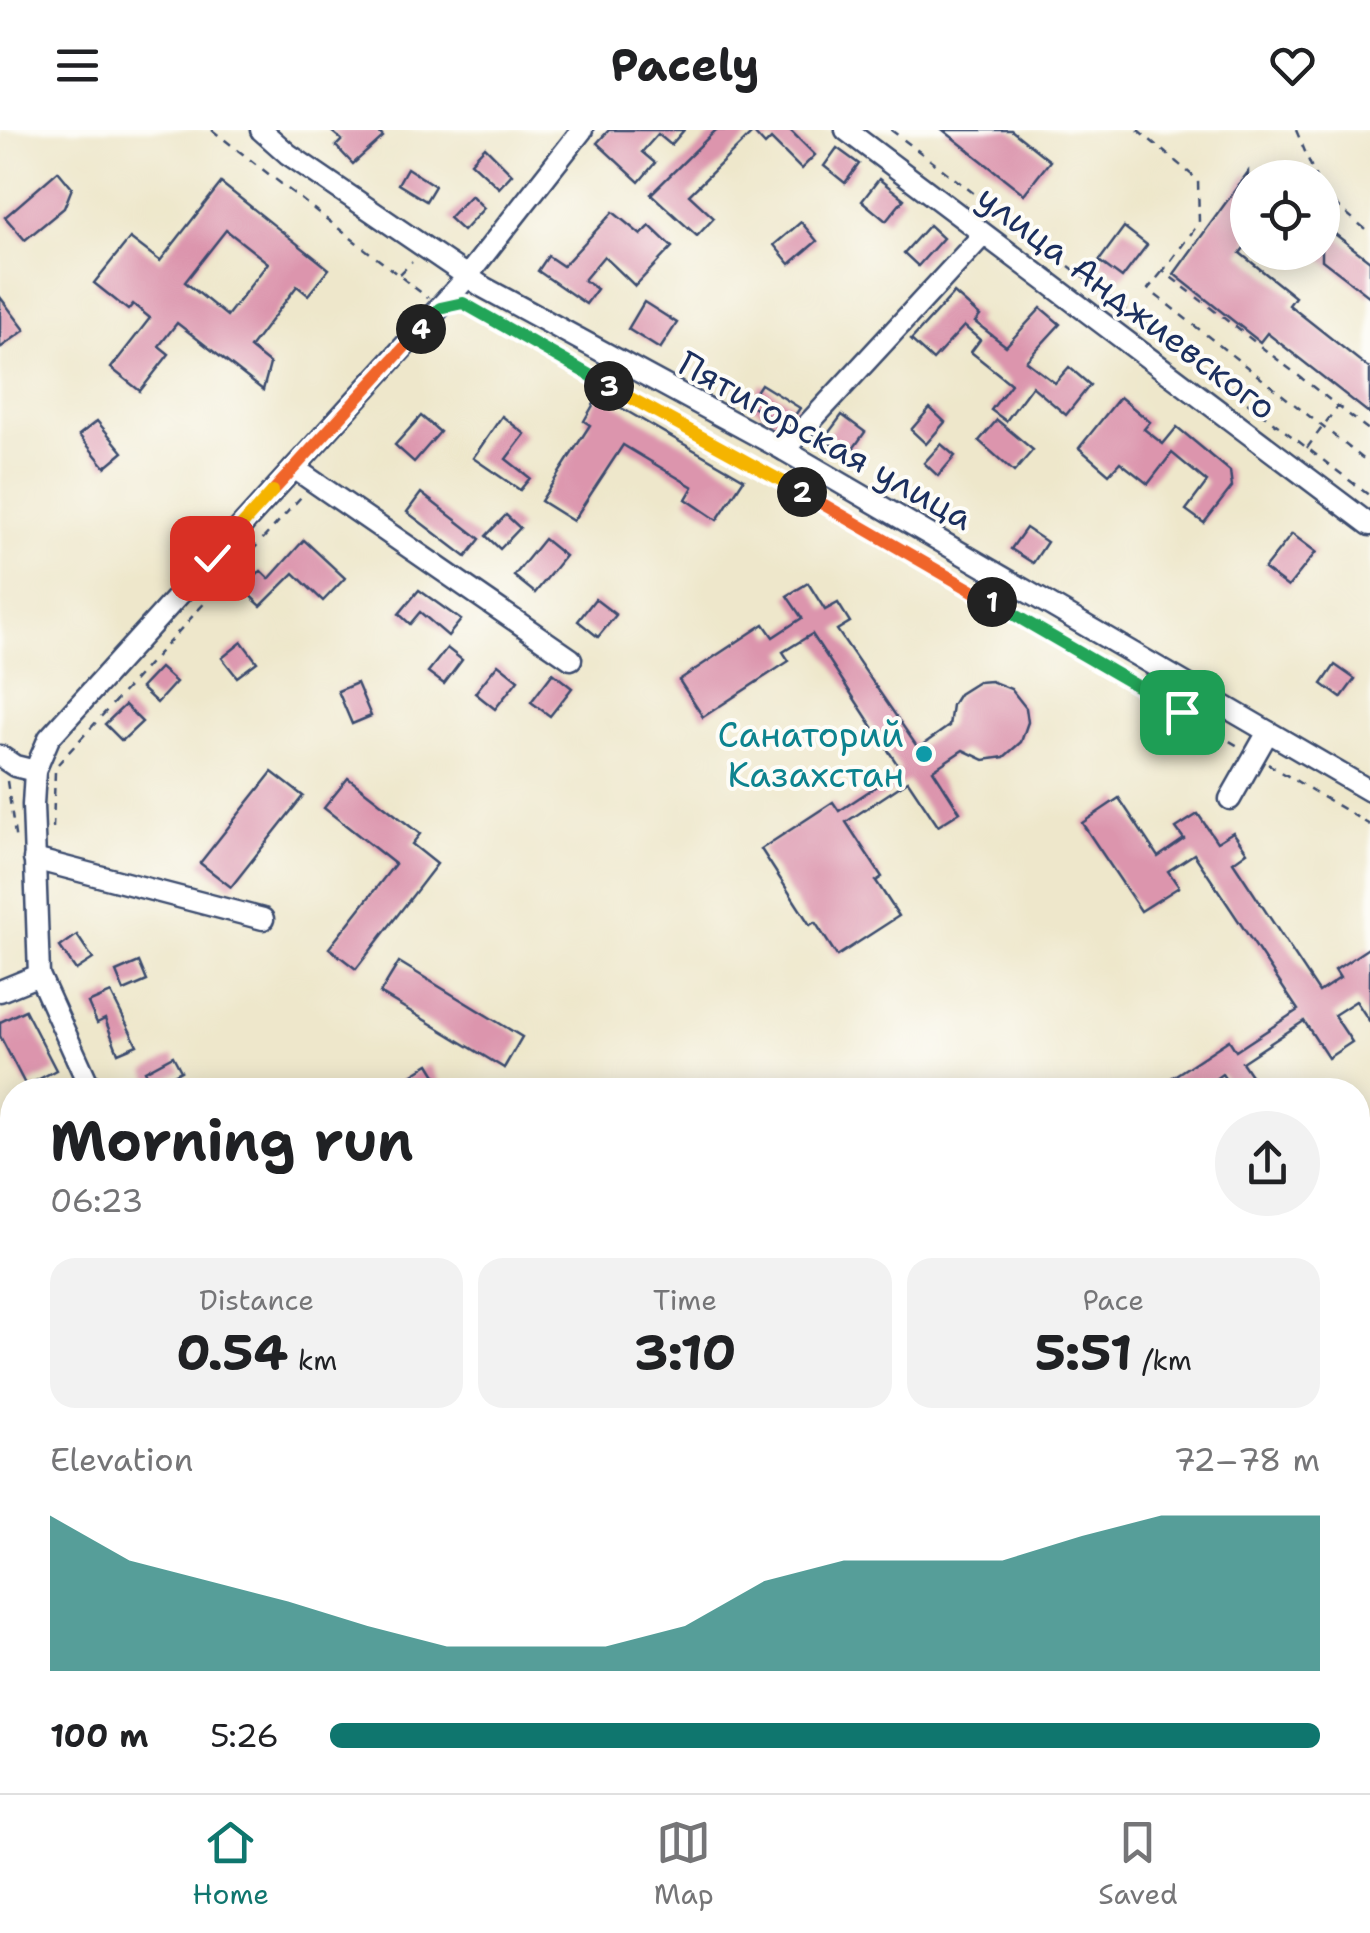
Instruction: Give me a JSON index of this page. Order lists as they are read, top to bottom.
{
  "streets": {
    "street": ["улица Анджиевского", "Пятигорская улица"]
  },
  "places": ["Санаторий Казахстан"],
  "page": {
    "header": "Pacely",
    "pins": [
      "4",
      "3",
      "2",
      "1"
    ],
    "heading": ["Morning run", "06:23"],
    "stats": [
      ["Distance", "0.54 km"],
      ["Time", "3:10"],
      ["Pace", "5:51 /km"]
    ],
    "chart": ["Elevation", "72–78 m"],
    "list": [
      {
        "name": "100 m",
        "note": "5:26"
      }
    ],
    "tabs": ["Home", "Map", "Saved"]
  }
}
